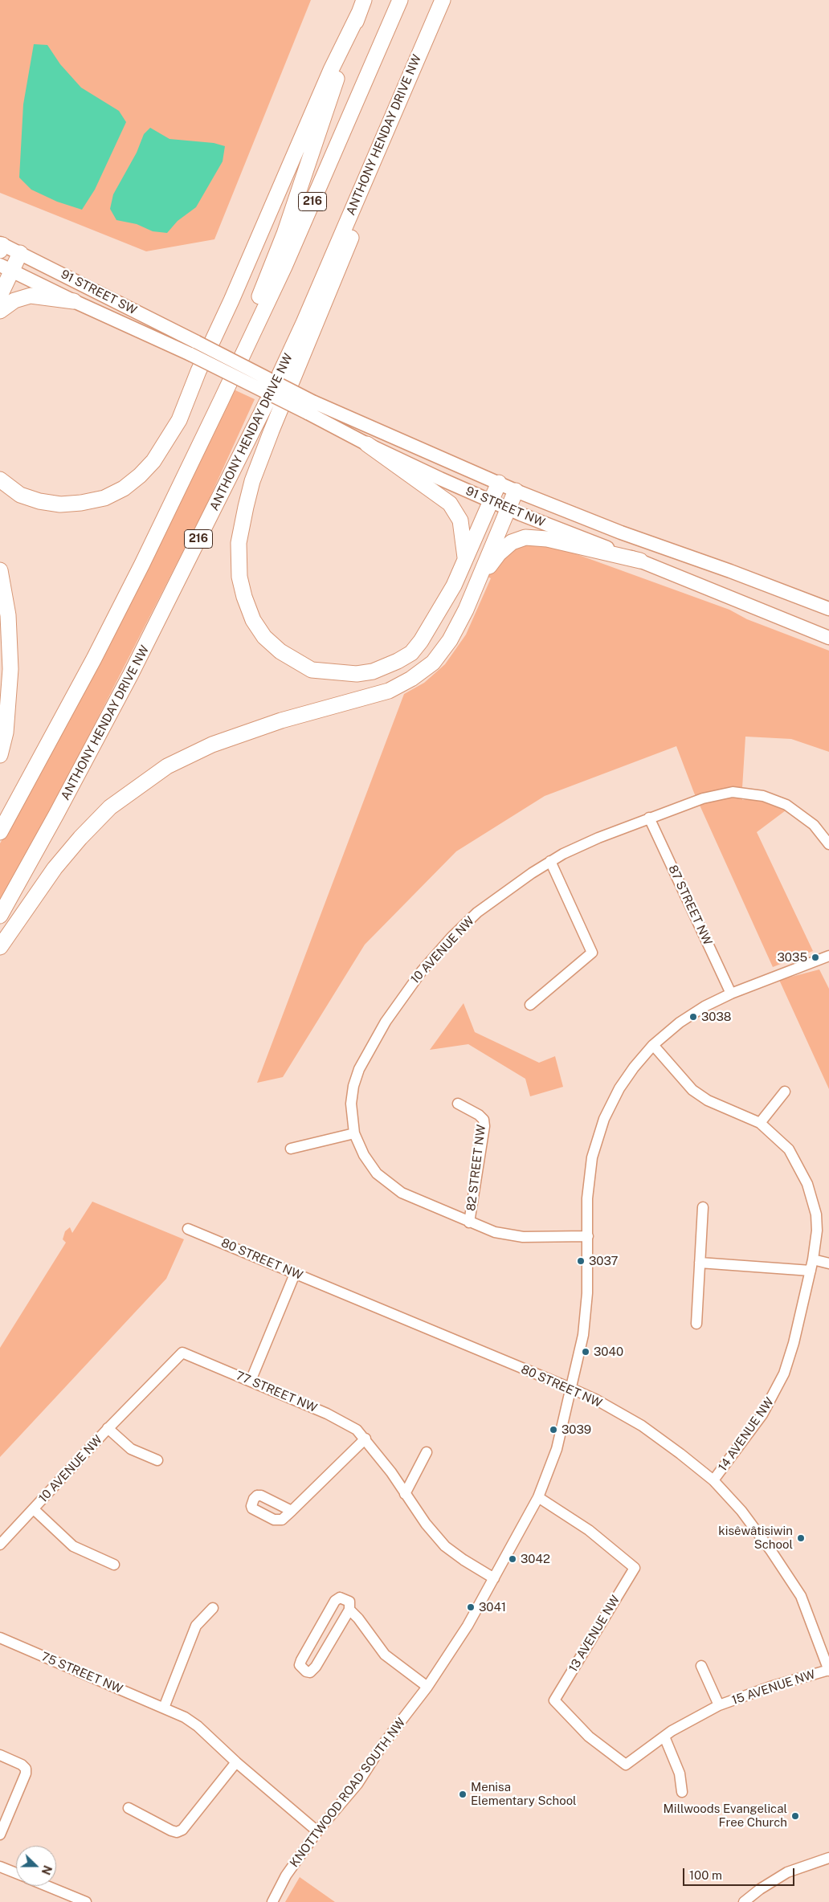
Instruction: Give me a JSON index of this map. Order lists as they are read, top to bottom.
{
  "streets": {
    "highway": ["ANTHONY HENDAY DRIVE NW", "216"],
    "main road": ["91 STREET SW", "91 STREET NW"],
    "street": [
      "87 STREET NW",
      "10 AVENUE NW",
      "82 STREET NW",
      "80 STREET NW",
      "77 STREET NW",
      "14 AVENUE NW",
      "13 AVENUE NW",
      "75 STREET NW",
      "15 AVENUE NW",
      "KNOTTWOOD ROAD SOUTH NW"
    ]
  },
  "crossings": [
    ["91 STREET SW", "91 STREET NW"],
    ["87 STREET NW", "10 AVENUE NW"],
    ["87 STREET NW", "KNOTTWOOD ROAD SOUTH NW"],
    ["10 AVENUE NW", "82 STREET NW"],
    ["10 AVENUE NW", "77 STREET NW"],
    ["82 STREET NW", "KNOTTWOOD ROAD SOUTH NW"],
    ["80 STREET NW", "14 AVENUE NW"],
    ["80 STREET NW", "15 AVENUE NW"],
    ["80 STREET NW", "KNOTTWOOD ROAD SOUTH NW"],
    ["77 STREET NW", "KNOTTWOOD ROAD SOUTH NW"],
    ["14 AVENUE NW", "KNOTTWOOD ROAD SOUTH NW"],
    ["13 AVENUE NW", "15 AVENUE NW"],
    ["13 AVENUE NW", "KNOTTWOOD ROAD SOUTH NW"],
    ["75 STREET NW", "KNOTTWOOD ROAD SOUTH NW"]
  ],
  "places": [
    "3035",
    "3038",
    "3037",
    "3040",
    "3039",
    "kisêwâtisiwin School",
    "3042",
    "3041",
    "Menisa Elementary School",
    "Millwoods Evangelical Free Church"
  ],
  "scale_bar": "100 m",
  "north": "right"
}
